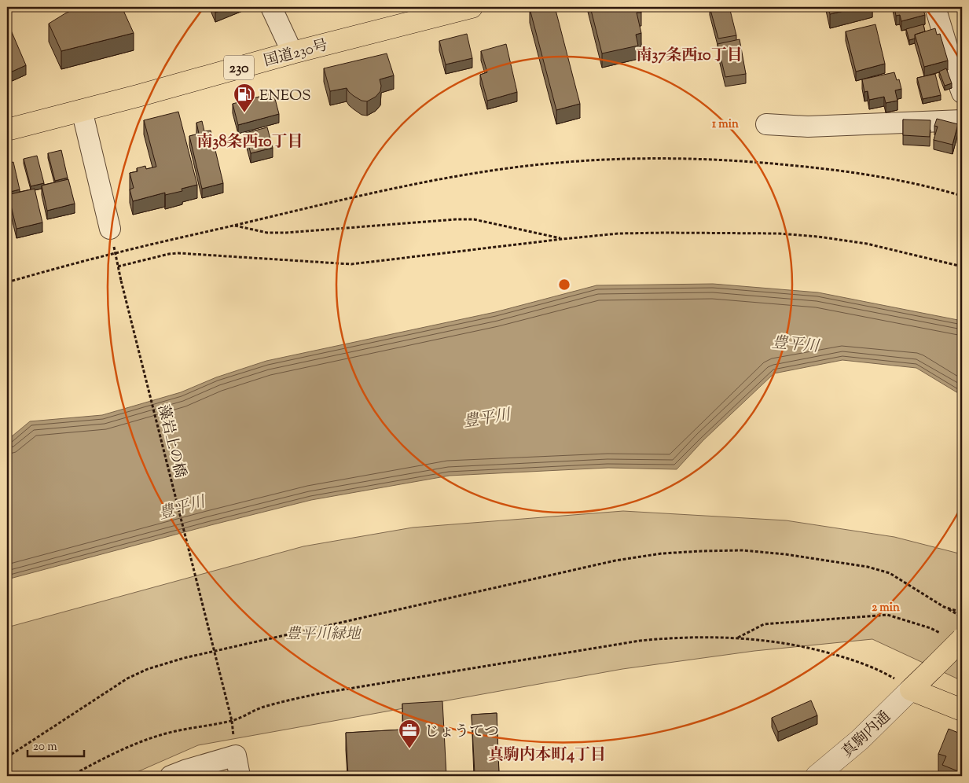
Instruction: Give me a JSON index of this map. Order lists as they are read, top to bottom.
{
  "streets": {
    "main road": ["国道230号", "230"],
    "street": ["真駒内通"],
    "path": ["藻岩上の橋"]
  },
  "districts": ["南37条西10丁目", "南38条西10丁目", "真駒内本町4丁目"],
  "water": ["豊平川"],
  "parks": ["豊平川緑地"],
  "places": {
    "fuel station": ["ENEOS"],
    "office": ["じょうてつ"]
  },
  "scale_bar": "20 m",
  "rings": ["1 min", "2 min"]
}
